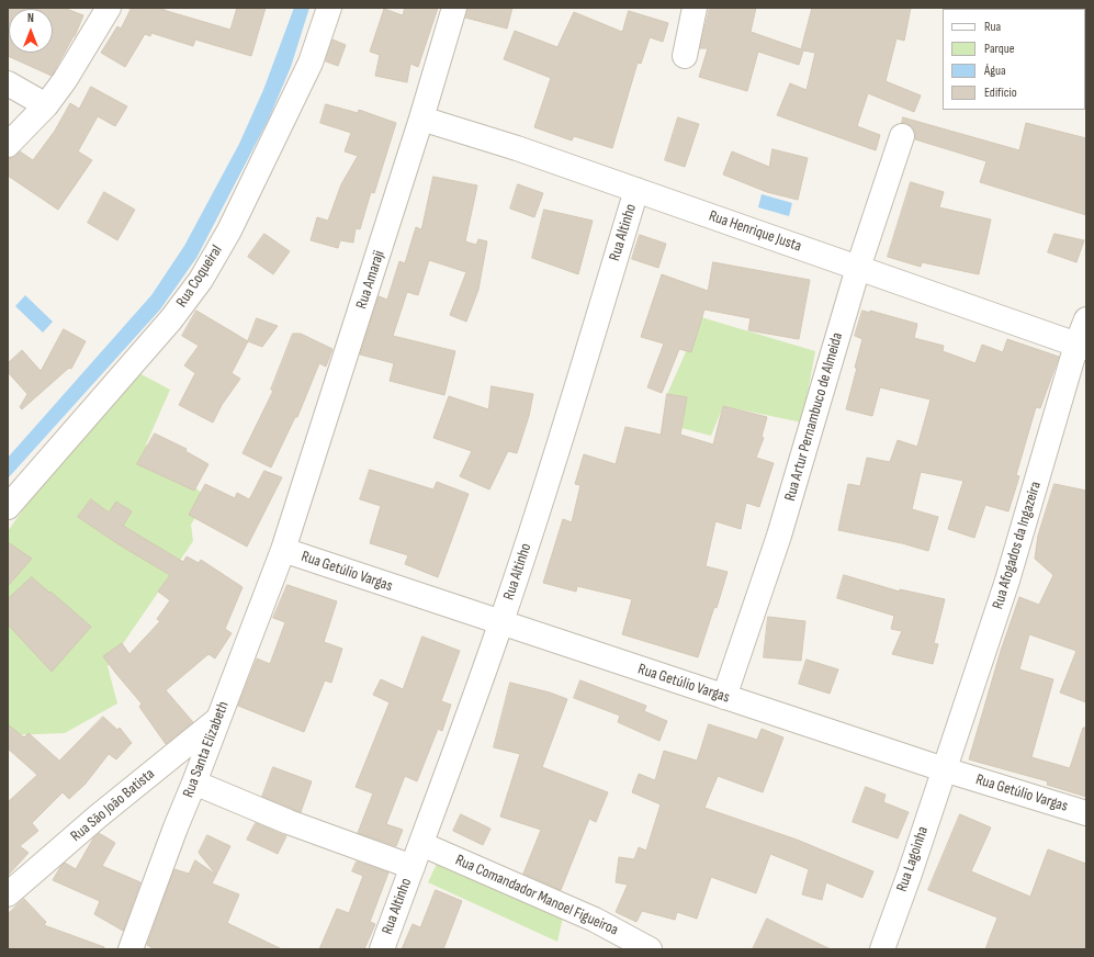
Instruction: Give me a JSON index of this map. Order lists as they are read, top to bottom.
{
  "streets": {
    "street": [
      "Rua Henrique Justa",
      "Rua Altinho",
      "Rua Coqueiral",
      "Rua Amaraji",
      "Rua Artur Pernambuco de Almeida",
      "Rua Afogados da Ingazeira",
      "Rua Getúlio Vargas",
      "Rua Santa Elizabeth",
      "Rua São João Batista",
      "Rua Lagoinha",
      "Rua Comandador Manoel Figueiroa"
    ]
  },
  "crossings": [
    ["Rua Henrique Justa", "Rua Altinho"],
    ["Rua Henrique Justa", "Rua Amaraji"],
    ["Rua Henrique Justa", "Rua Artur Pernambuco de Almeida"],
    ["Rua Henrique Justa", "Rua Afogados da Ingazeira"],
    ["Rua Altinho", "Rua Getúlio Vargas"],
    ["Rua Altinho", "Rua Comandador Manoel Figueiroa"],
    ["Rua Amaraji", "Rua Getúlio Vargas"],
    ["Rua Amaraji", "Rua Santa Elizabeth"],
    ["Rua Artur Pernambuco de Almeida", "Rua Getúlio Vargas"],
    ["Rua Afogados da Ingazeira", "Rua Getúlio Vargas"],
    ["Rua Afogados da Ingazeira", "Rua Lagoinha"],
    ["Rua Getúlio Vargas", "Rua Santa Elizabeth"],
    ["Rua Getúlio Vargas", "Rua Lagoinha"],
    ["Rua Santa Elizabeth", "Rua São João Batista"]
  ],
  "legend": [
    "Rua",
    "Parque",
    "Água",
    "Edifício"
  ],
  "north": "top"
}
